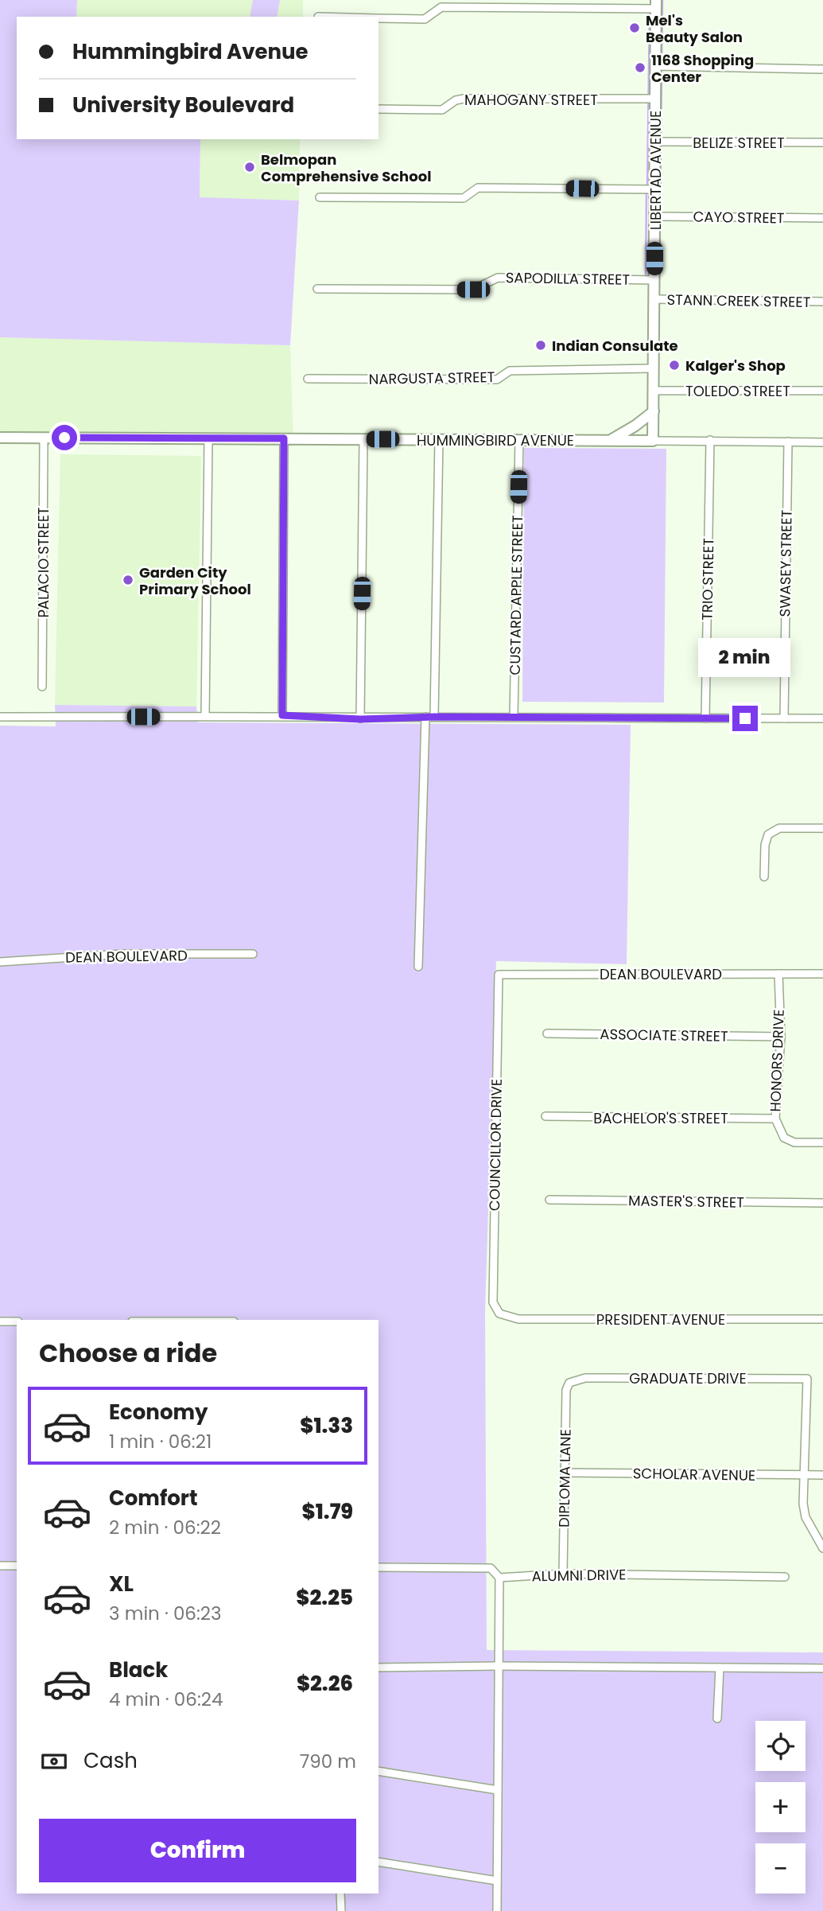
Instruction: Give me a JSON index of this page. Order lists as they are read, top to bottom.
{
  "streets": {
    "street": [
      "MAHOGANY STREET",
      "BELIZE STREET",
      "LIBERTAD AVENUE",
      "CAYO STREET",
      "SAPODILLA STREET",
      "STANN CREEK STREET",
      "NARGUSTA STREET",
      "TOLEDO STREET",
      "HUMMINGBIRD AVENUE",
      "PALACIO STREET",
      "SWASEY STREET",
      "TRIO STREET",
      "CUSTARD APPLE STREET",
      "DEAN BOULEVARD",
      "ASSOCIATE STREET",
      "HONORS DRIVE",
      "BACHELOR'S STREET",
      "COUNCILLOR DRIVE",
      "MASTER'S STREET",
      "PRESIDENT AVENUE",
      "GRADUATE DRIVE",
      "SCHOLAR AVENUE",
      "DIPLOMA LANE",
      "ALUMNI DRIVE"
    ]
  },
  "crossings": [
    ["MAHOGANY STREET", "LIBERTAD AVENUE"],
    ["BELIZE STREET", "LIBERTAD AVENUE"],
    ["LIBERTAD AVENUE", "CAYO STREET"],
    ["LIBERTAD AVENUE", "SAPODILLA STREET"],
    ["LIBERTAD AVENUE", "STANN CREEK STREET"],
    ["LIBERTAD AVENUE", "NARGUSTA STREET"],
    ["LIBERTAD AVENUE", "TOLEDO STREET"],
    ["LIBERTAD AVENUE", "HUMMINGBIRD AVENUE"],
    ["HUMMINGBIRD AVENUE", "PALACIO STREET"],
    ["HUMMINGBIRD AVENUE", "SWASEY STREET"],
    ["HUMMINGBIRD AVENUE", "TRIO STREET"],
    ["HUMMINGBIRD AVENUE", "CUSTARD APPLE STREET"],
    ["DEAN BOULEVARD", "HONORS DRIVE"],
    ["DEAN BOULEVARD", "COUNCILLOR DRIVE"],
    ["ASSOCIATE STREET", "HONORS DRIVE"],
    ["HONORS DRIVE", "BACHELOR'S STREET"],
    ["COUNCILLOR DRIVE", "PRESIDENT AVENUE"],
    ["GRADUATE DRIVE", "SCHOLAR AVENUE"],
    ["GRADUATE DRIVE", "DIPLOMA LANE"],
    ["SCHOLAR AVENUE", "DIPLOMA LANE"],
    ["DIPLOMA LANE", "ALUMNI DRIVE"]
  ],
  "places": [
    "Mel's Beauty Salon",
    "1168 Shopping Center",
    "Belmopan Comprehensive School",
    "Indian Consulate",
    "Kalger's Shop",
    "Garden City Primary School"
  ],
  "page": {
    "banner": ["Hummingbird Avenue", "University Boulevard"],
    "bubble": "2 min",
    "heading": "Choose a ride",
    "list": [
      {
        "name": "Economy",
        "note": "1 min · 06:21",
        "value": "$1.33"
      },
      {
        "name": "Comfort",
        "note": "2 min · 06:22",
        "value": "$1.79"
      },
      {
        "name": "XL",
        "note": "3 min · 06:23",
        "value": "$2.25"
      },
      {
        "name": "Black",
        "note": "4 min · 06:24",
        "value": "$2.26"
      }
    ],
    "map_buttons": ["+", "−"],
    "pay": ["Cash", "790 m"],
    "buttons": "Confirm"
  }
}
